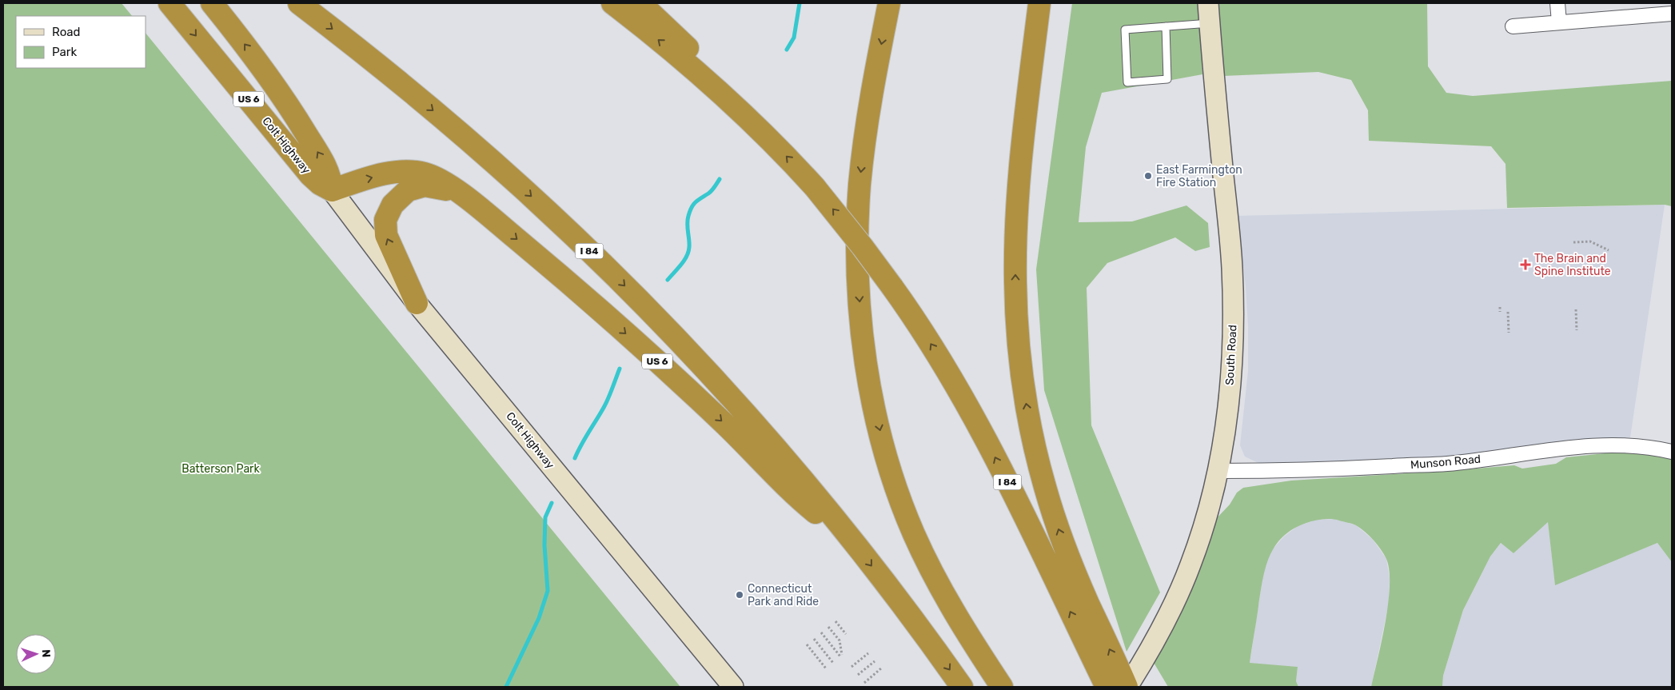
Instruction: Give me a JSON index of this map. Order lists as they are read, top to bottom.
{
  "streets": {
    "highway": ["US 6", "Colt Highway", "I 84"],
    "main road": ["South Road"],
    "street": ["Munson Road"]
  },
  "crossings": [
    ["US 6", "Colt Highway"],
    ["US 6", "I 84"],
    ["South Road", "Munson Road"]
  ],
  "parks": ["Batterson Park"],
  "places": {
    "other": ["East Farmington Fire Station", "Connecticut Park and Ride"],
    "health": ["The Brain and Spine Institute"]
  },
  "legend": ["Road", "Park"],
  "north": "right"
}
